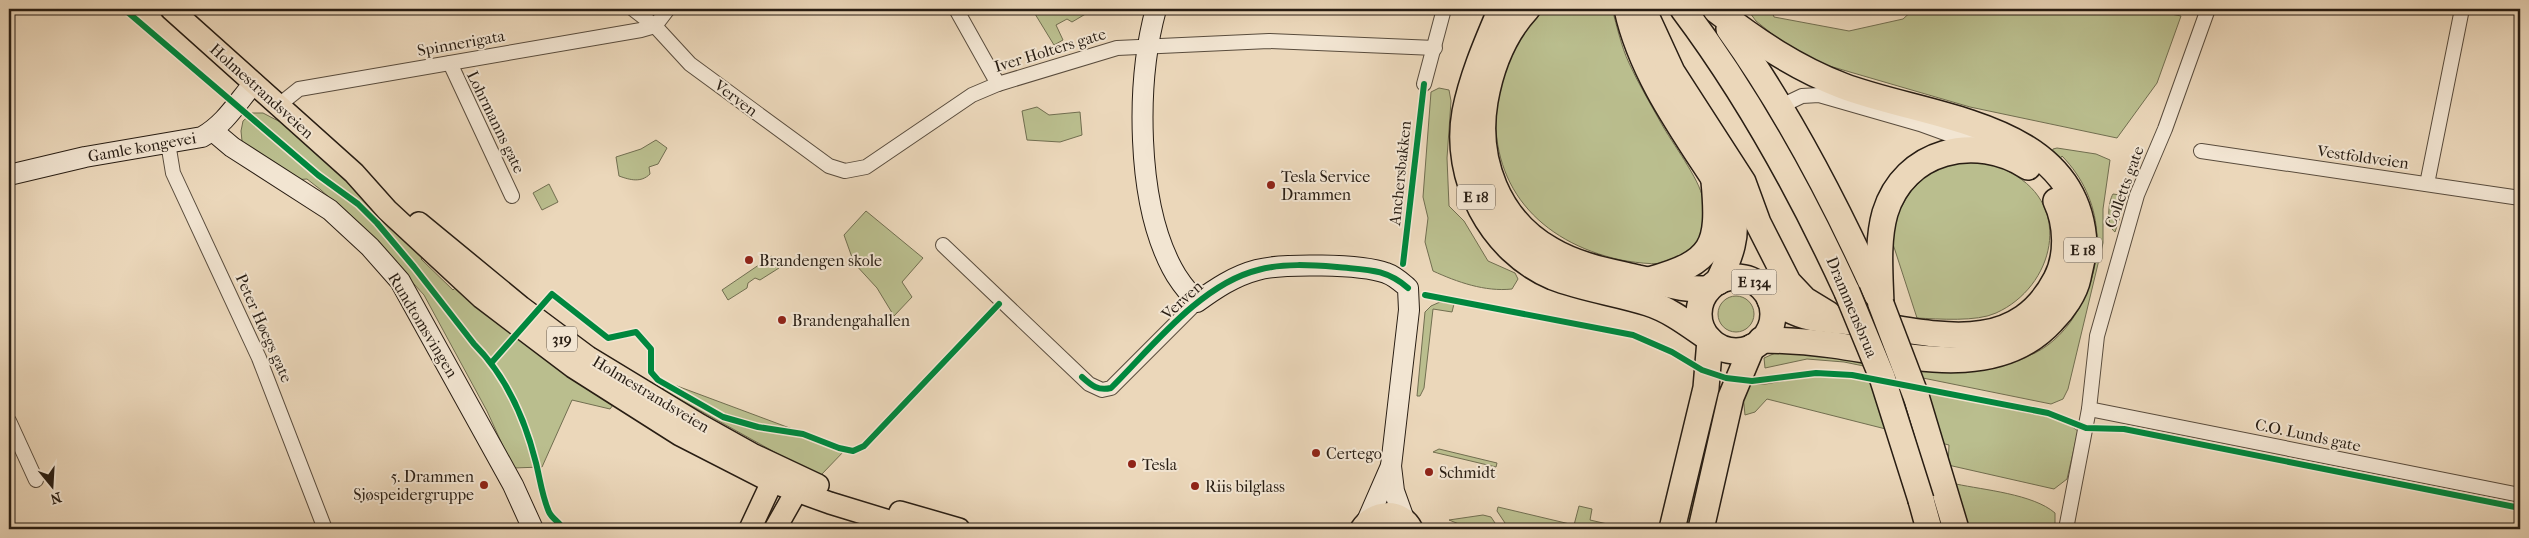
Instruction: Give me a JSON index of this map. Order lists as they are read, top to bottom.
{
  "streets": {
    "highway": ["E 18", "E 134", "Drammensbrua"],
    "main road": [
      "Holmestrandsveien",
      "Verven",
      "Gamle kongevei",
      "Rundtomsvingen",
      "319"
    ],
    "street": [
      "Spinnerigata",
      "Iver Holters gate",
      "Lohrmanns gate",
      "Vestfoldveien",
      "Colletts gate",
      "Peter Høegs gate",
      "C.O. Lunds gate"
    ],
    "cycle path": ["Anchersbakken"]
  },
  "crossings": [
    ["Spinnerigata", "Holmestrandsveien"],
    ["Spinnerigata", "Verven"],
    ["Spinnerigata", "Lohrmanns gate"],
    ["Iver Holters gate", "Verven"],
    ["Holmestrandsveien", "Gamle kongevei"],
    ["Holmestrandsveien", "319"],
    ["Gamle kongevei", "Rundtomsvingen"],
    ["Gamle kongevei", "Peter Høegs gate"],
    ["Colletts gate", "C.O. Lunds gate"],
    ["E 18", "E 134"],
    ["E 18", "Drammensbrua"]
  ],
  "places": [
    "Tesla Service Drammen",
    "Brandengen skole",
    "Brandengahallen",
    "Certego",
    "Tesla",
    "Schmidt",
    "5. Drammen Sjøspeidergruppe",
    "Riis bilglass"
  ],
  "north": "bottom"
}
